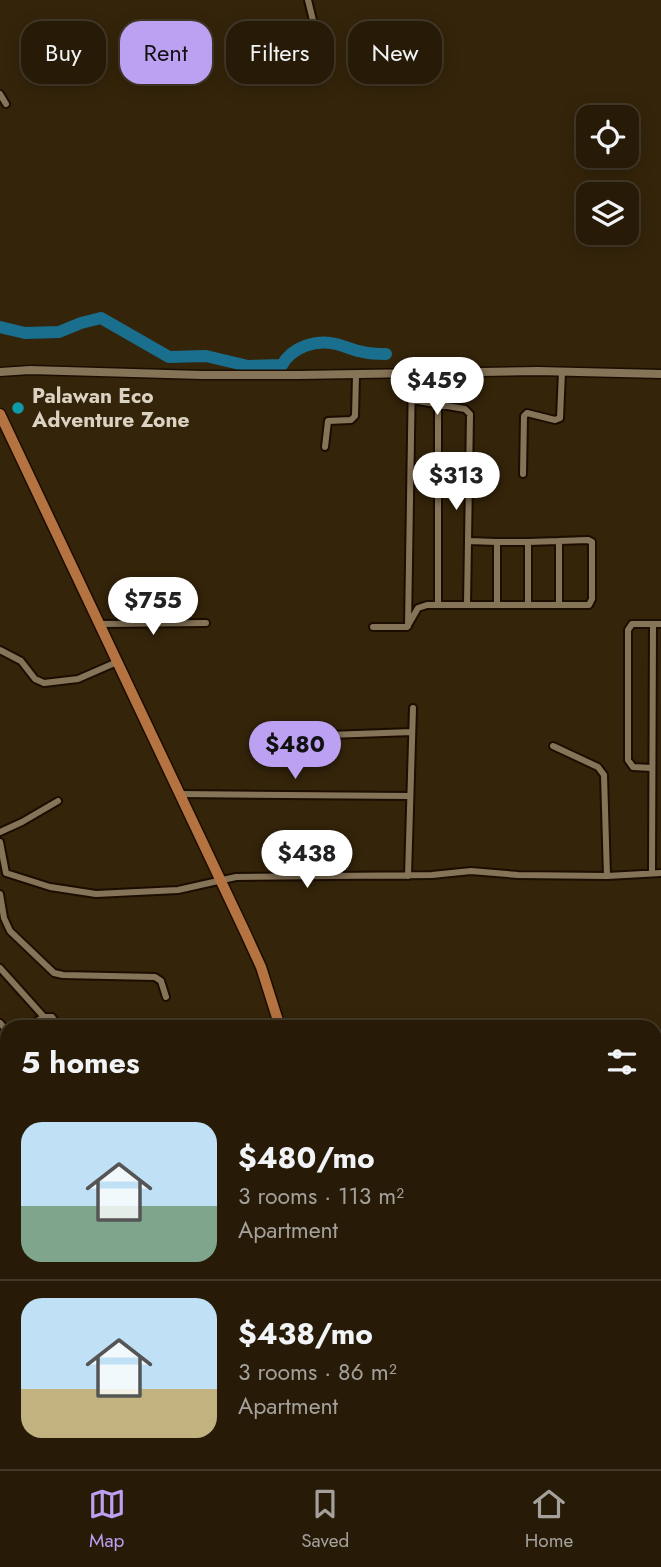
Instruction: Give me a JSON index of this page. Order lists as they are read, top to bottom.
{
  "places": ["Palawan Eco Adventure Zone"],
  "page": {
    "chip": [
      "Buy",
      "Rent",
      "Filters",
      "New"
    ],
    "price": [
      "$459",
      "$313",
      "$755",
      "$480",
      "$438"
    ],
    "heading": "5 homes",
    "list": [
      {
        "name": "$480/mo",
        "note": "3 rooms · 113 m² · Apartment"
      },
      {
        "name": "$438/mo",
        "note": "3 rooms · 86 m² · Apartment"
      }
    ],
    "tabs": ["Map", "Saved", "Home"]
  }
}
